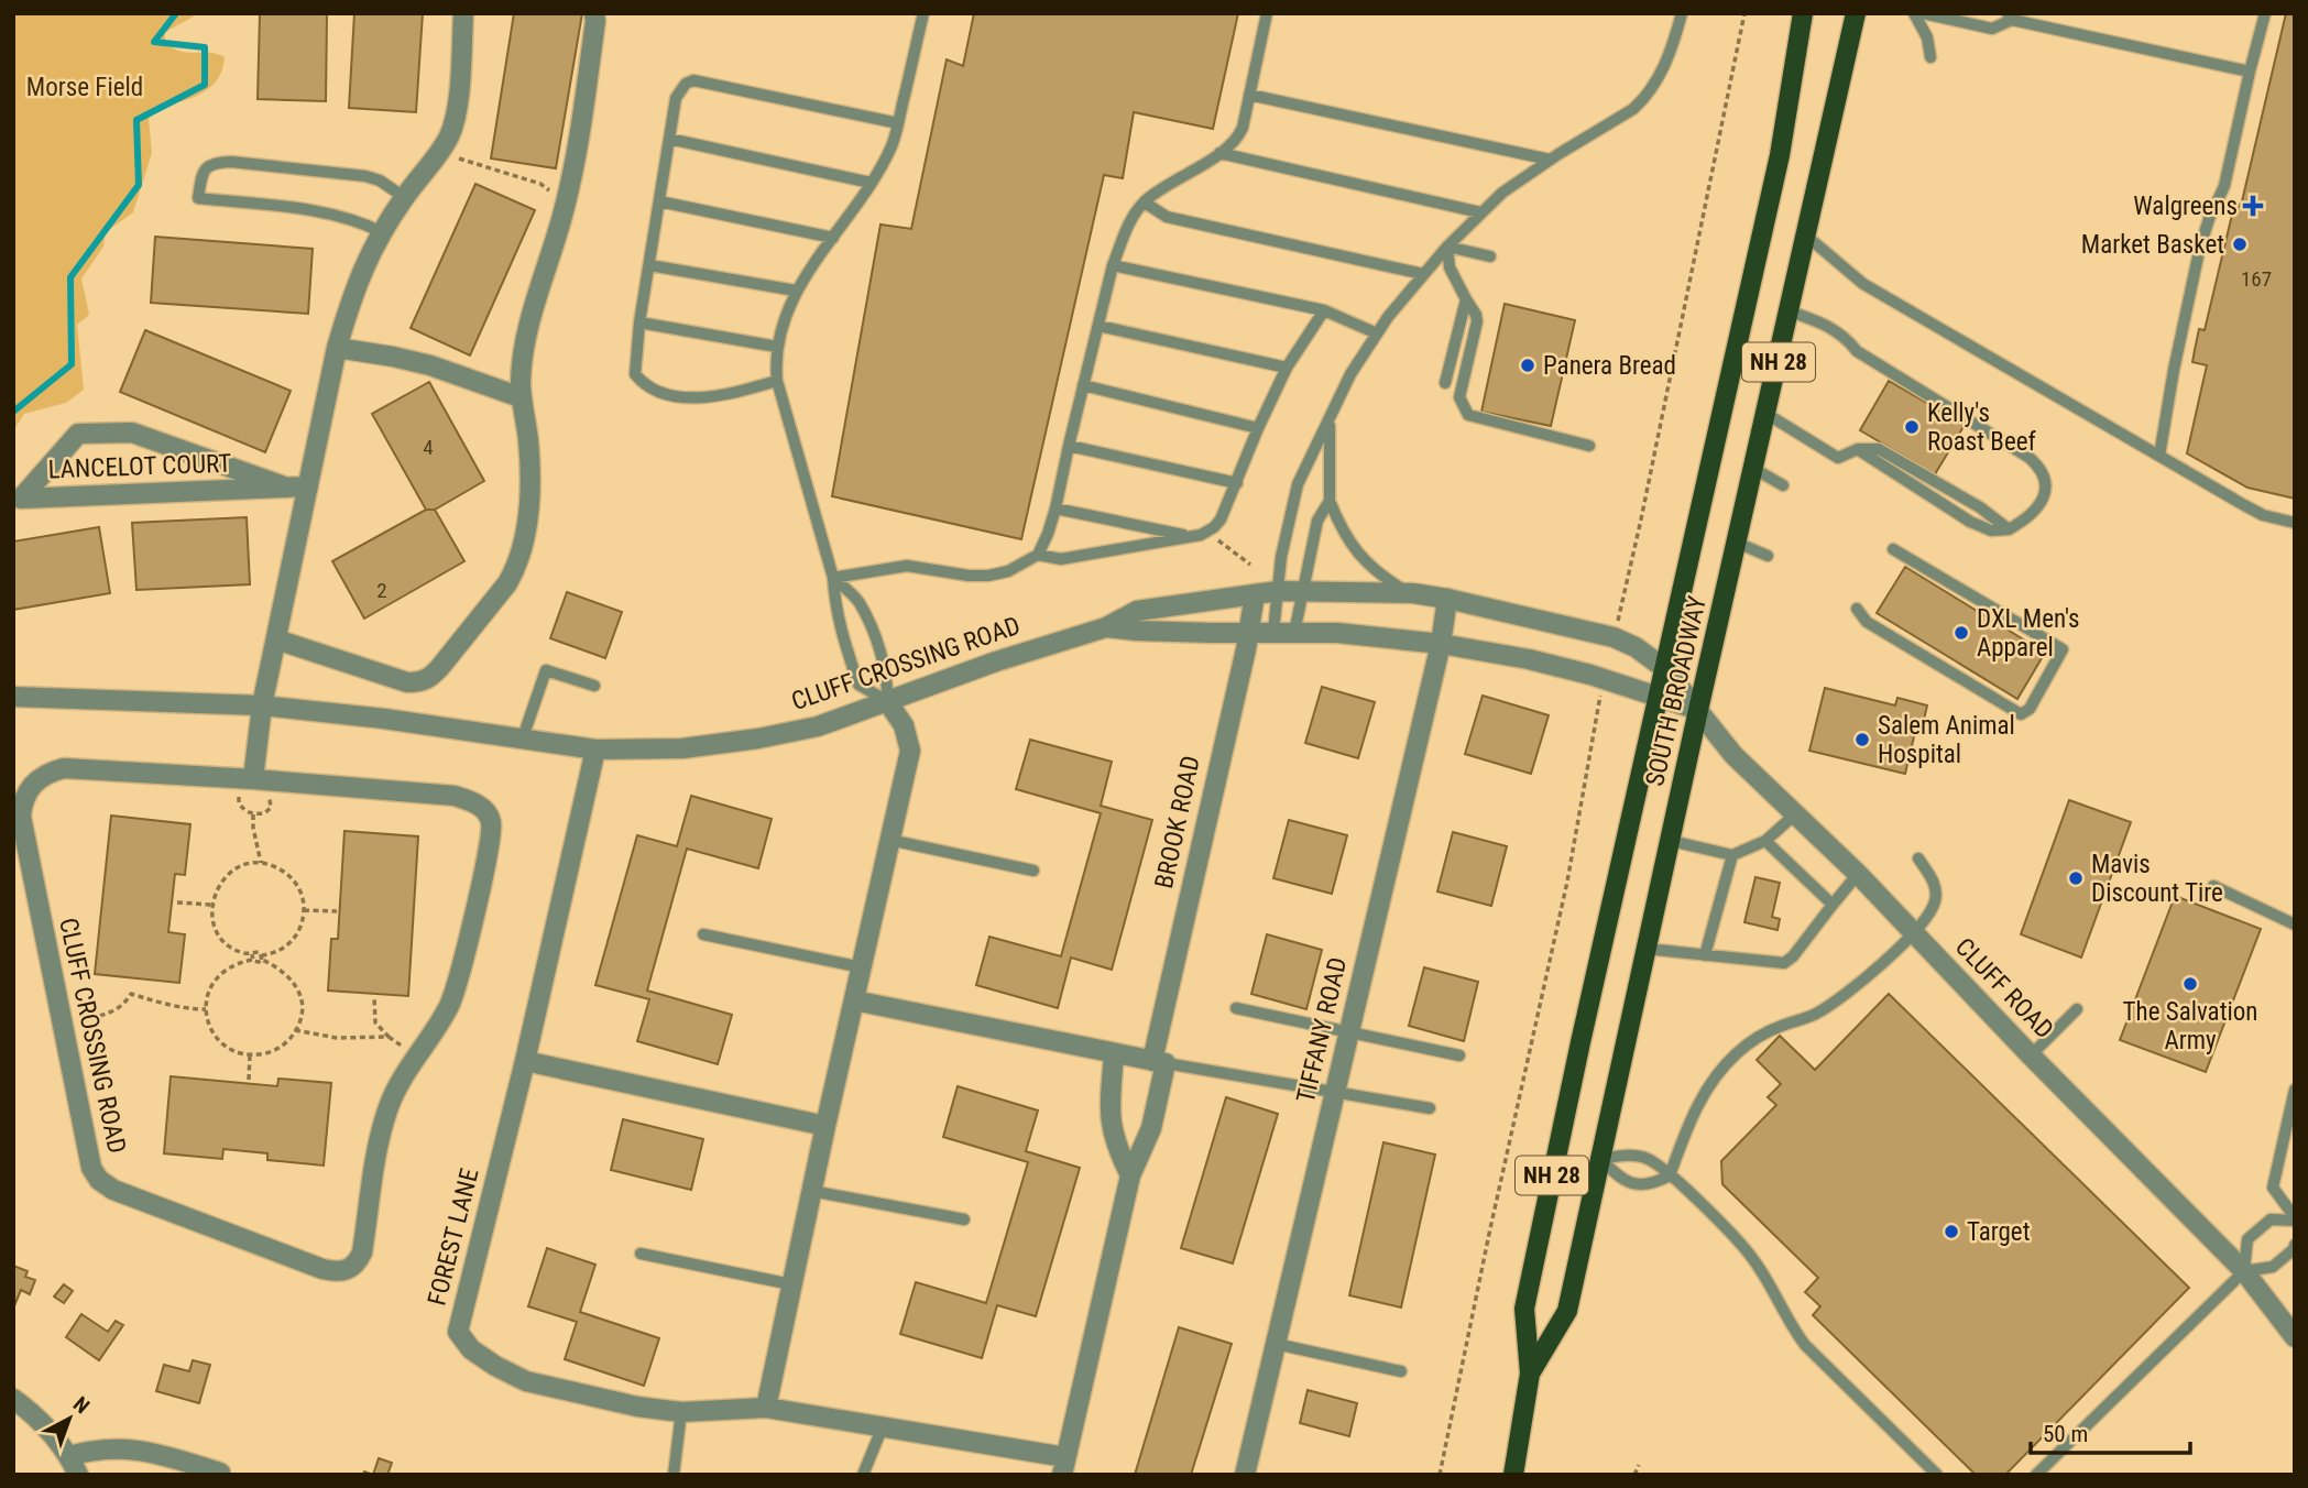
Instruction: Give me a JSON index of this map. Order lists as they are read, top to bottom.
{
  "streets": {
    "main road": ["NH 28", "SOUTH BROADWAY"],
    "street": [
      "LANCELOT COURT",
      "CLUFF CROSSING ROAD",
      "BROOK ROAD",
      "CLUFF ROAD",
      "TIFFANY ROAD",
      "FOREST LANE"
    ]
  },
  "crossings": [
    ["CLUFF CROSSING ROAD", "SOUTH BROADWAY"],
    ["CLUFF CROSSING ROAD", "BROOK ROAD"],
    ["CLUFF CROSSING ROAD", "CLUFF ROAD"],
    ["CLUFF CROSSING ROAD", "TIFFANY ROAD"],
    ["CLUFF CROSSING ROAD", "FOREST LANE"],
    ["SOUTH BROADWAY", "CLUFF ROAD"],
    ["BROOK ROAD", "FOREST LANE"]
  ],
  "parks": ["Morse Field"],
  "places": {
    "health": ["Walgreens"],
    "other": [
      "Market Basket",
      "Panera Bread",
      "Kelly's Roast Beef",
      "DXL Men's Apparel",
      "Salem Animal Hospital",
      "Mavis Discount Tire",
      "The Salvation Army",
      "Target"
    ]
  },
  "house_numbers": ["167", "4", "2"],
  "scale_bar": "50 m",
  "north": "top right"
}
